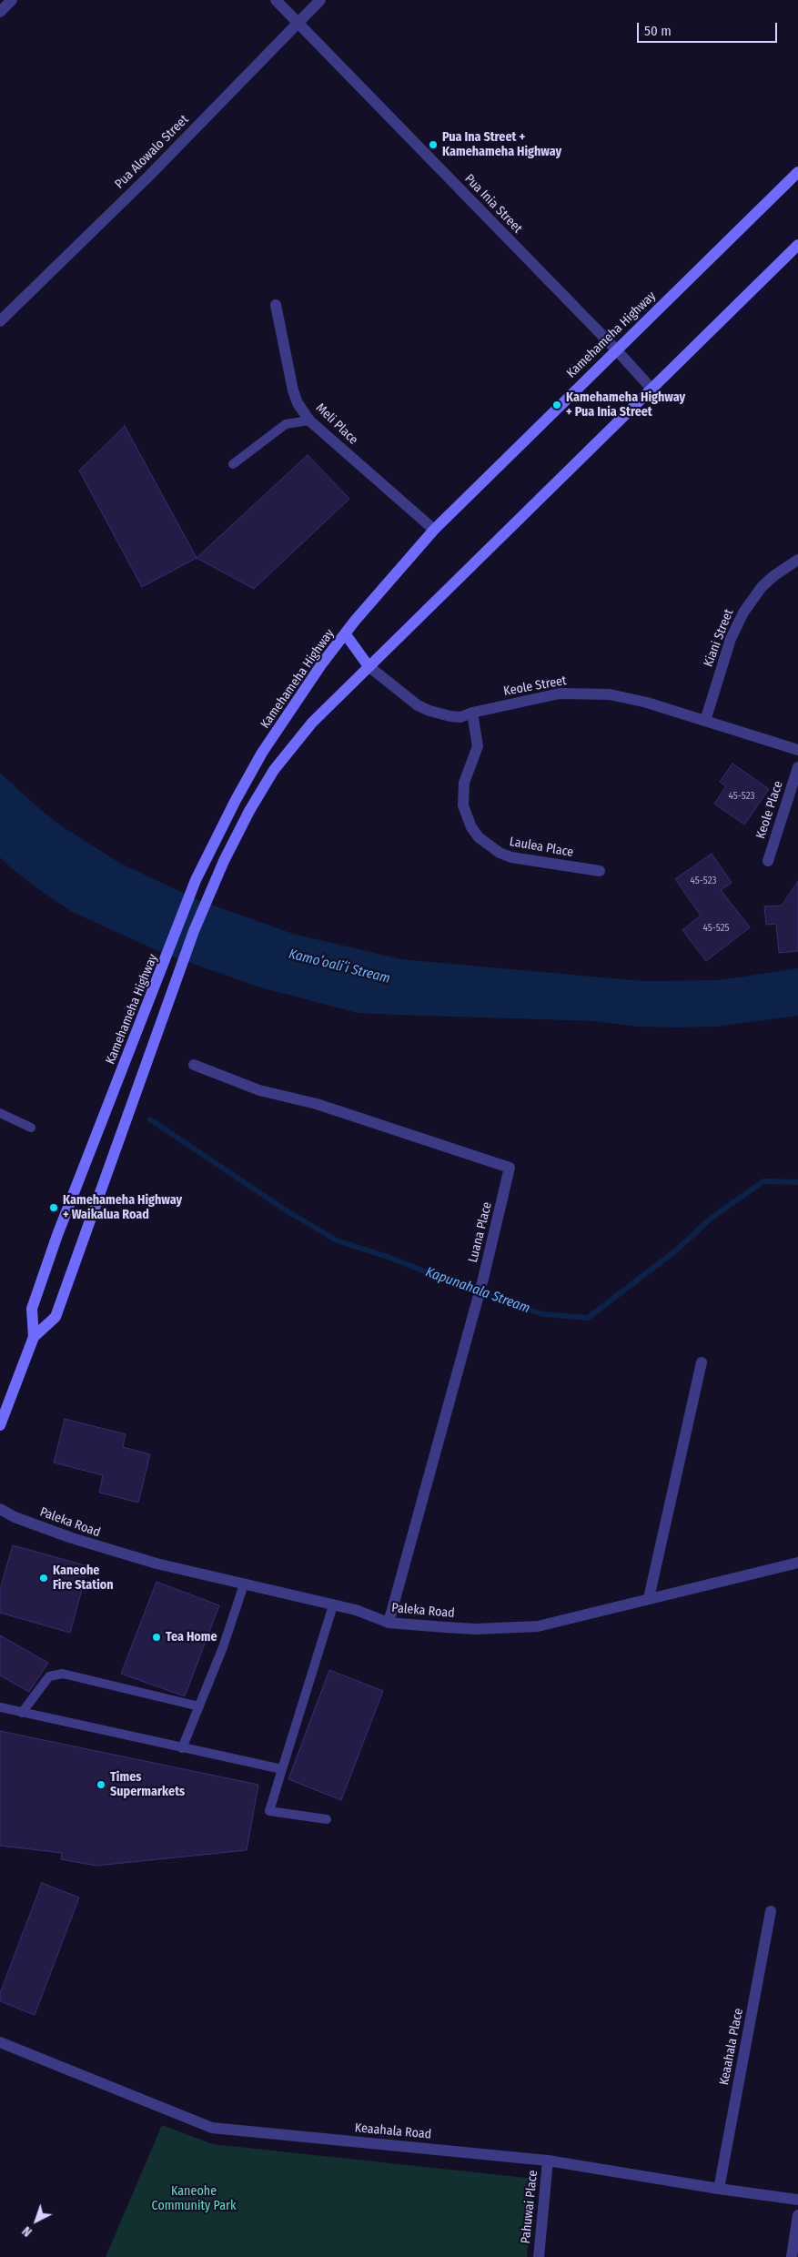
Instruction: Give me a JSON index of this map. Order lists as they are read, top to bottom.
{
  "streets": {
    "main road": ["Kamehameha Highway"],
    "street": [
      "Pua Alowalo Street",
      "Pua Inia Street",
      "Meli Place",
      "Kiani Street",
      "Keole Street",
      "Keole Place",
      "Laulea Place",
      "Luana Place",
      "Paleka Road",
      "Keaahala Place",
      "Keaahala Road",
      "Pahuwai Place"
    ]
  },
  "crossings": [
    ["Pua Alowalo Street", "Pua Inia Street"],
    ["Pua Inia Street", "Kamehameha Highway"],
    ["Kamehameha Highway", "Meli Place"],
    ["Kamehameha Highway", "Keole Street"],
    ["Kiani Street", "Keole Street"],
    ["Keole Street", "Laulea Place"],
    ["Luana Place", "Paleka Road"],
    ["Keaahala Place", "Keaahala Road"],
    ["Keaahala Road", "Pahuwai Place"]
  ],
  "water": ["Kamoʻoaliʻi Stream", "Kapunahala Stream"],
  "parks": ["Kaneohe Community Park"],
  "places": [
    "Pua Ina Street + Kamehameha Highway",
    "Kamehameha Highway + Pua Inia Street",
    "Kamehameha Highway + Waikalua Road",
    "Kaneohe Fire Station",
    "Tea Home",
    "Times Supermarkets"
  ],
  "house_numbers": ["45-523", "45-523", "45-525"],
  "scale_bar": "50 m",
  "north": "bottom left"
}
